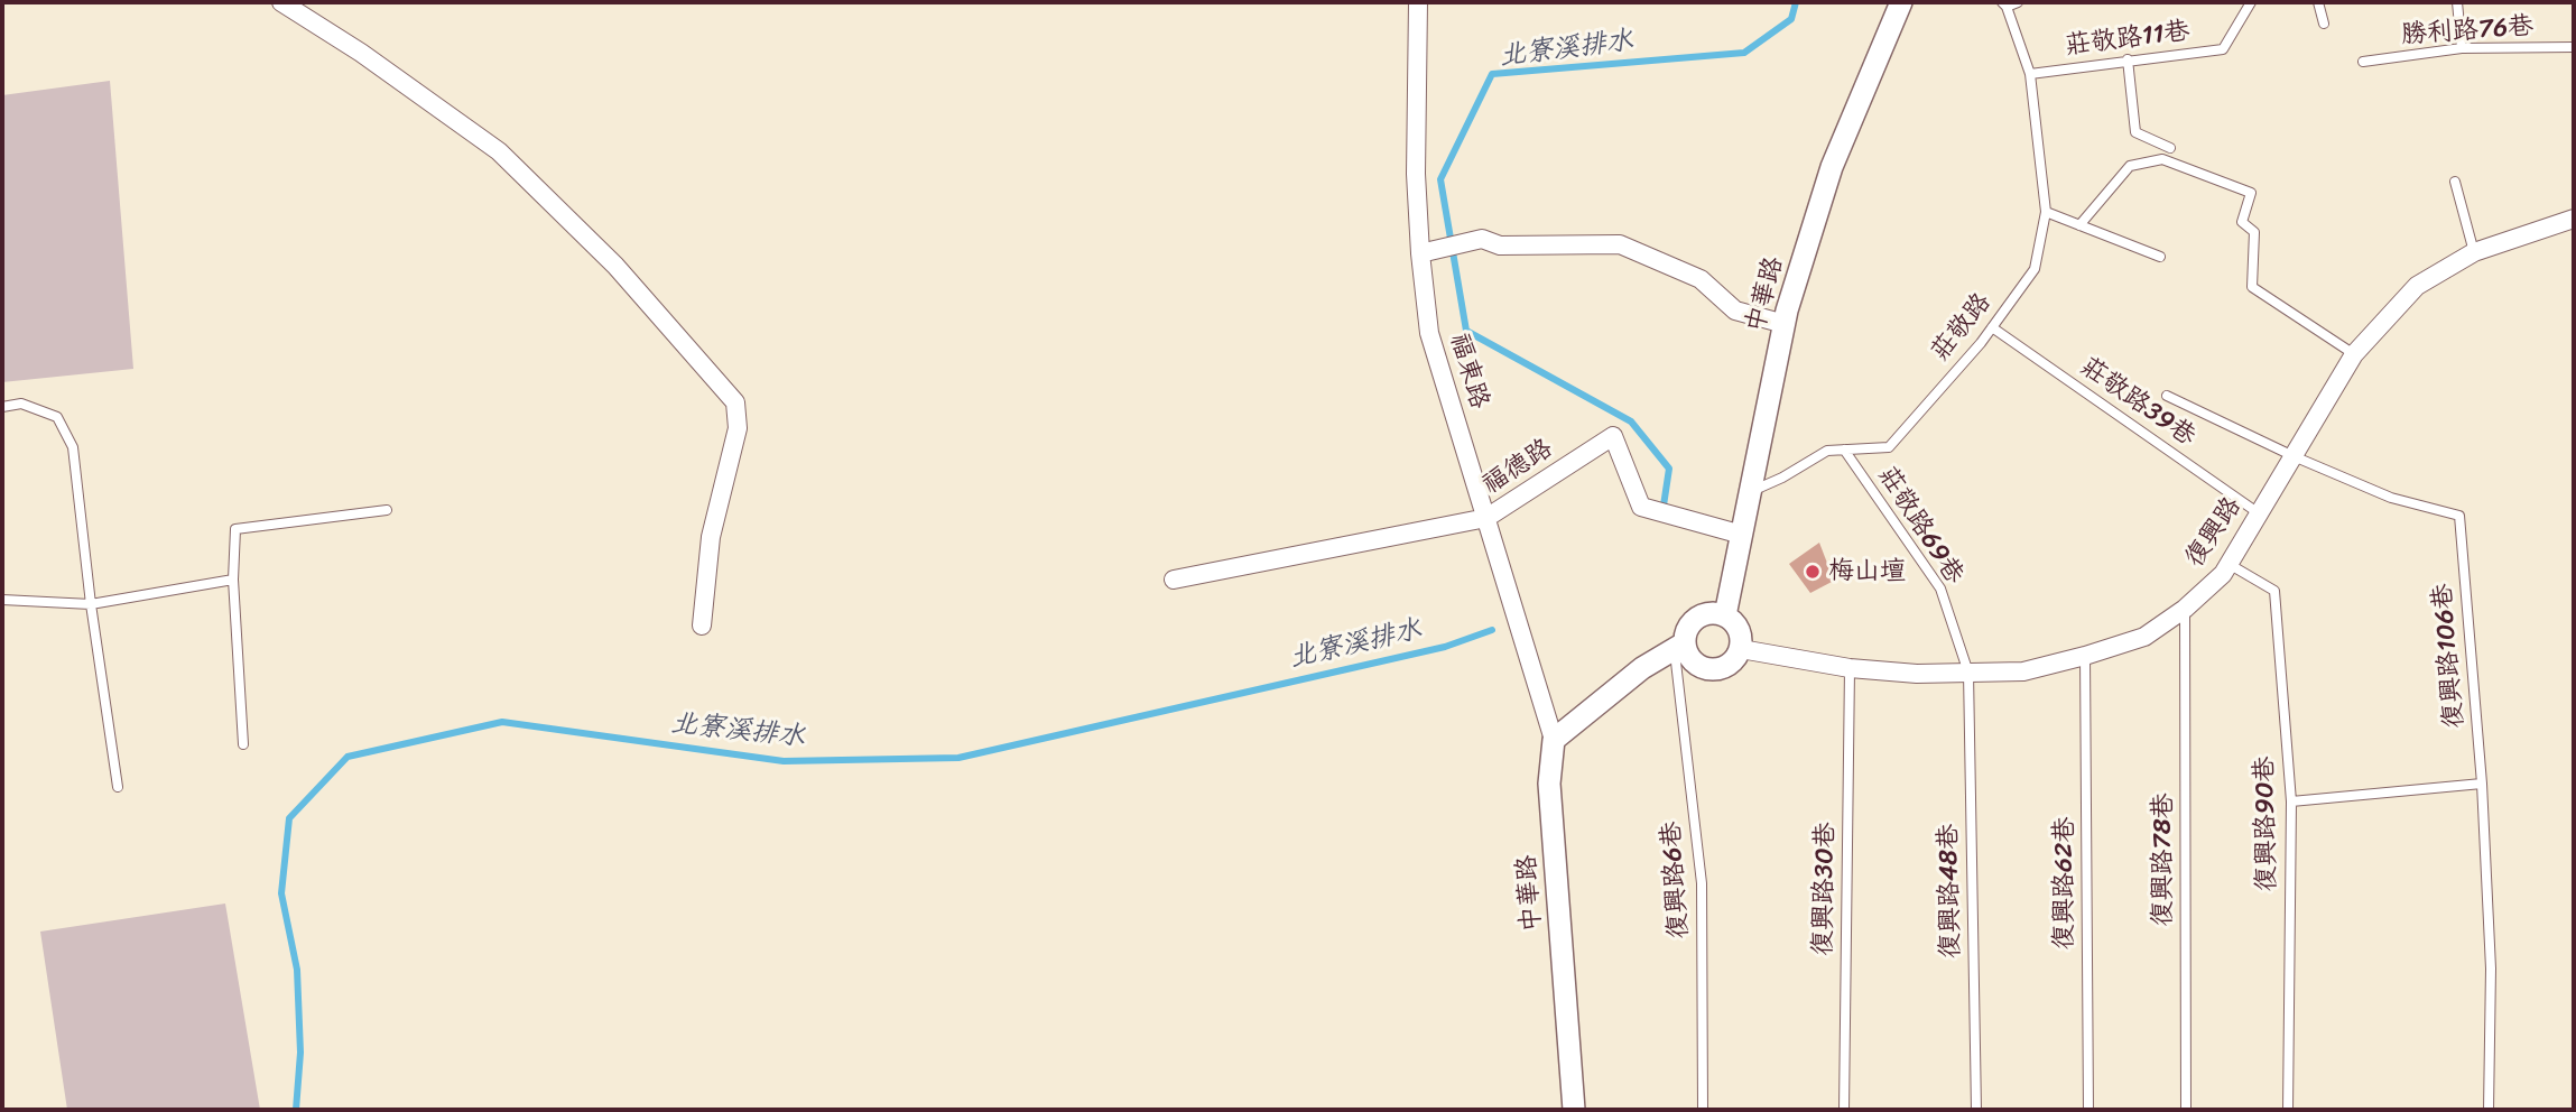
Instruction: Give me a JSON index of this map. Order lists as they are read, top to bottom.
{
  "streets": {
    "street": [
      "中華路",
      "福東路",
      "福德路",
      "復興路"
    ],
    "lane": [
      "勝利路76巷",
      "莊敬路11巷",
      "莊敬路",
      "莊敬路39巷",
      "莊敬路69巷",
      "復興路106巷",
      "復興路90巷",
      "復興路78巷",
      "復興路6巷",
      "復興路62巷",
      "復興路30巷",
      "復興路48巷"
    ]
  },
  "crossings": [
    ["莊敬路11巷", "莊敬路"],
    ["中華路", "莊敬路"],
    ["中華路", "福東路"],
    ["中華路", "福德路"],
    ["中華路", "復興路"],
    ["中華路", "復興路6巷"],
    ["莊敬路", "莊敬路39巷"],
    ["莊敬路", "莊敬路69巷"],
    ["福東路", "福德路"],
    ["莊敬路39巷", "復興路"],
    ["莊敬路69巷", "復興路"],
    ["莊敬路69巷", "復興路48巷"],
    ["復興路", "復興路106巷"],
    ["復興路", "復興路90巷"],
    ["復興路", "復興路78巷"],
    ["復興路", "復興路6巷"],
    ["復興路", "復興路62巷"],
    ["復興路", "復興路30巷"],
    ["復興路", "復興路48巷"]
  ],
  "water": ["北寮溪排水"],
  "places": ["梅山壇"]
}
